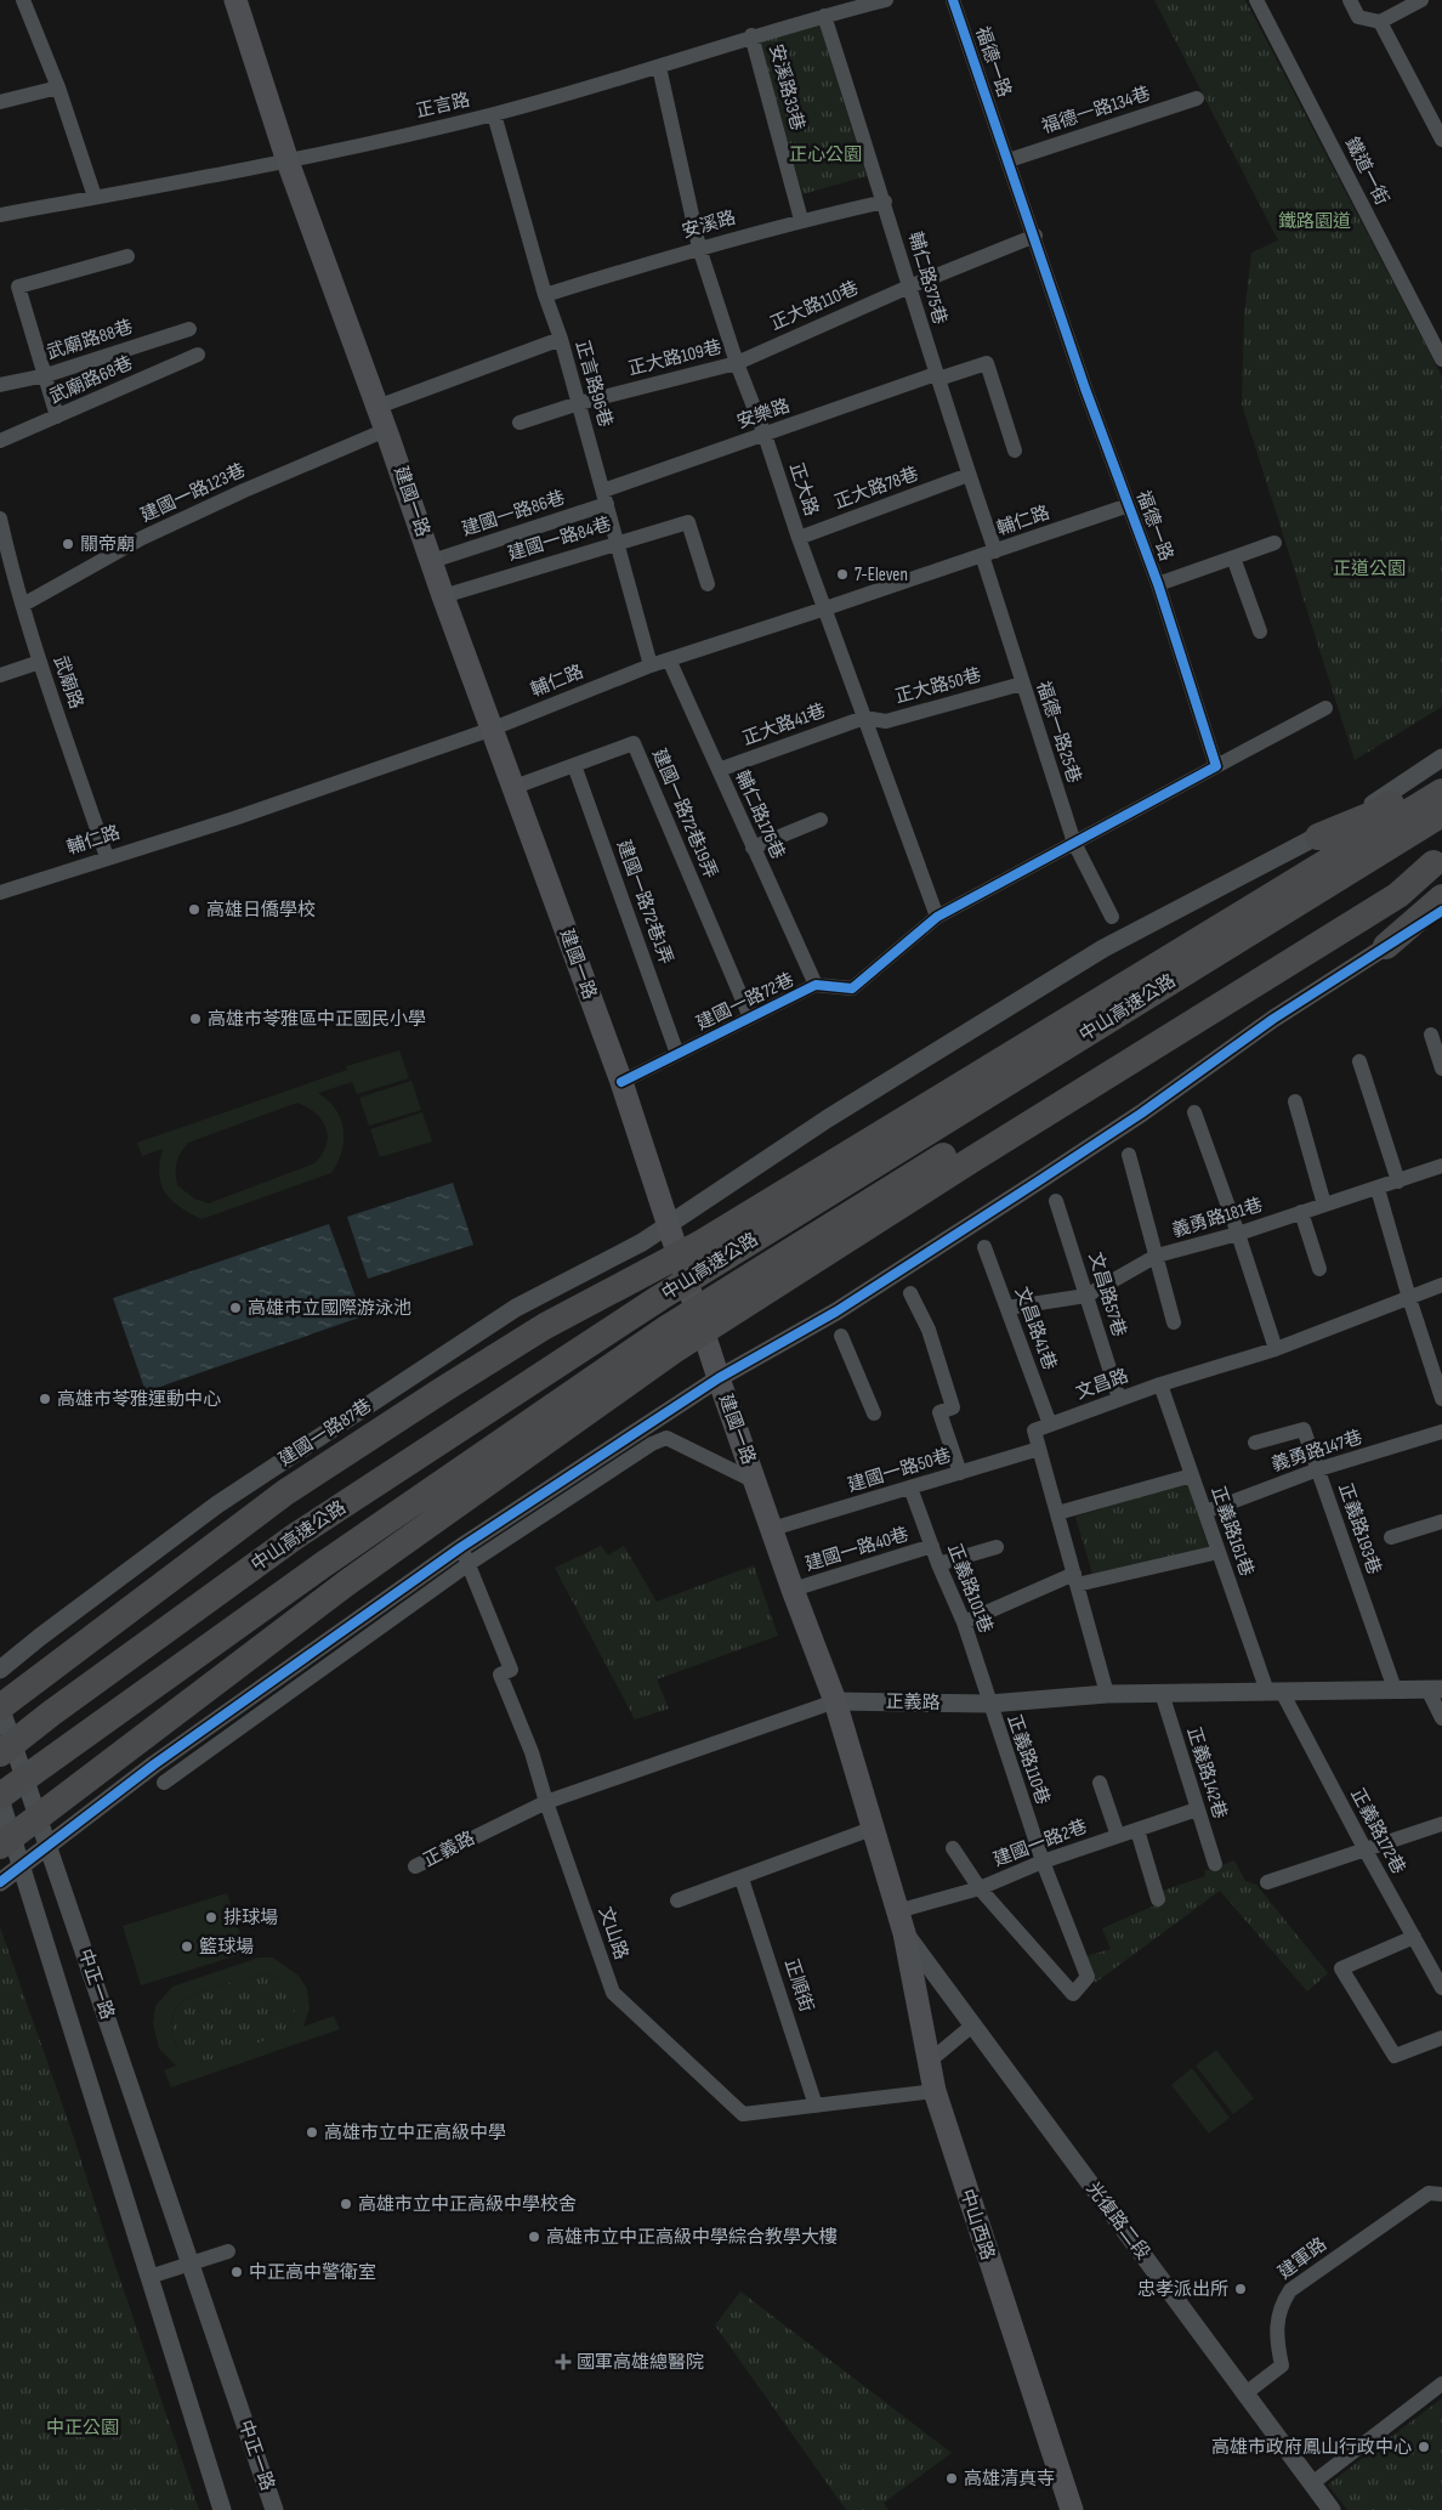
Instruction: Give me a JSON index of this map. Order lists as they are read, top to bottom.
{
  "streets": {
    "highway": ["中山高速公路"],
    "main road": ["建國一路", "中山西路"],
    "street": [
      "福德一路",
      "安溪路33巷",
      "正言路",
      "福德一路134巷",
      "鐵道一街",
      "安溪路",
      "輔仁路375巷",
      "正大路110巷",
      "武廟路88巷",
      "正大路109巷",
      "武廟路68巷",
      "正言路96巷",
      "安樂路",
      "正大路78巷",
      "正大路",
      "建國一路123巷",
      "建國一路86巷",
      "輔仁路",
      "建國一路84巷",
      "武廟路",
      "正大路50巷",
      "正大路41巷",
      "福德一路25巷",
      "建國一路72巷19弄",
      "輔仁路176巷",
      "建國一路72巷1弄",
      "建國一路72巷",
      "義勇路181巷",
      "文昌路57巷",
      "文昌路41巷",
      "文昌路",
      "建國一路87巷",
      "義勇路147巷",
      "建國一路50巷",
      "正義路193巷",
      "正義路161巷",
      "建國一路40巷",
      "正義路101巷",
      "正義路",
      "正義路110巷",
      "正義路142巷",
      "正義路172巷",
      "建國一路2巷",
      "文山路",
      "中正一路",
      "正順街",
      "光復路二段",
      "建軍路"
    ]
  },
  "crossings": [
    ["福德一路", "福德一路134巷"],
    ["福德一路", "正大路110巷"],
    ["福德一路", "輔仁路"],
    ["安溪路33巷", "正言路"],
    ["安溪路33巷", "安溪路"],
    ["正言路", "輔仁路375巷"],
    ["正言路", "正言路96巷"],
    ["正言路", "正大路"],
    ["正言路", "建國一路"],
    ["安溪路", "輔仁路375巷"],
    ["安溪路", "正言路96巷"],
    ["安溪路", "正大路"],
    ["輔仁路375巷", "正大路110巷"],
    ["輔仁路375巷", "安樂路"],
    ["輔仁路375巷", "正大路78巷"],
    ["輔仁路375巷", "輔仁路"],
    ["輔仁路375巷", "福德一路25巷"],
    ["正大路110巷", "正大路109巷"],
    ["正大路110巷", "正大路"],
    ["正大路109巷", "正言路96巷"],
    ["正大路109巷", "正大路"],
    ["正言路96巷", "安樂路"],
    ["正言路96巷", "建國一路86巷"],
    ["正言路96巷", "輔仁路"],
    ["正言路96巷", "建國一路84巷"],
    ["安樂路", "正大路"],
    ["安樂路", "建國一路86巷"],
    ["正大路78巷", "正大路"],
    ["正大路", "輔仁路"],
    ["正大路", "正大路50巷"],
    ["正大路", "正大路41巷"],
    ["正大路", "建國一路72巷"],
    ["建國一路123巷", "建國一路"],
    ["建國一路123巷", "武廟路"],
    ["建國一路", "建國一路86巷"],
    ["建國一路", "輔仁路"],
    ["建國一路", "建國一路84巷"],
    ["建國一路", "建國一路72巷19弄"],
    ["建國一路", "建國一路72巷"],
    ["建國一路", "建國一路87巷"],
    ["建國一路", "建國一路50巷"],
    ["建國一路", "建國一路40巷"],
    ["建國一路", "正義路"],
    ["建國一路", "建國一路2巷"],
    ["建國一路", "光復路二段"],
    ["建國一路", "中山西路"],
    ["輔仁路", "武廟路"],
    ["輔仁路", "福德一路25巷"],
    ["輔仁路", "輔仁路176巷"],
    ["正大路50巷", "正大路41巷"],
    ["正大路50巷", "福德一路25巷"],
    ["正大路41巷", "輔仁路176巷"],
    ["建國一路72巷19弄", "建國一路72巷1弄"],
    ["建國一路72巷19弄", "建國一路72巷"],
    ["輔仁路176巷", "建國一路72巷"],
    ["建國一路72巷1弄", "建國一路72巷"],
    ["中山高速公路", "中正一路"],
    ["義勇路181巷", "文昌路57巷"],
    ["義勇路181巷", "文昌路41巷"],
    ["文昌路57巷", "文昌路"],
    ["文昌路41巷", "文昌路"],
    ["文昌路", "正義路161巷"],
    ["義勇路147巷", "正義路193巷"],
    ["義勇路147巷", "正義路161巷"],
    ["建國一路50巷", "正義路101巷"],
    ["正義路193巷", "正義路"],
    ["正義路161巷", "正義路"],
    ["正義路161巷", "正義路172巷"],
    ["建國一路40巷", "正義路101巷"],
    ["正義路101巷", "正義路"],
    ["正義路101巷", "正義路110巷"],
    ["正義路", "正義路110巷"],
    ["正義路", "正義路142巷"],
    ["正義路", "正義路172巷"],
    ["正義路", "文山路"],
    ["正義路110巷", "建國一路2巷"],
    ["正義路142巷", "建國一路2巷"],
    ["建國一路2巷", "光復路二段"],
    ["建國一路2巷", "中山西路"],
    ["文山路", "正順街"],
    ["文山路", "中山西路"],
    ["光復路二段", "中山西路"],
    ["光復路二段", "建軍路"]
  ],
  "parks": [
    "正心公園",
    "鐵路園道",
    "正道公園",
    "中正公園"
  ],
  "places": {
    "other": [
      "關帝廟",
      "7-Eleven",
      "高雄日僑學校",
      "高雄市苓雅區中正國民小學",
      "高雄市立國際游泳池",
      "高雄市苓雅運動中心",
      "排球場",
      "籃球場",
      "高雄市立中正高級中學",
      "高雄市立中正高級中學校舍",
      "高雄市立中正高級中學綜合教學大樓",
      "中正高中警衛室",
      "忠孝派出所",
      "高雄市政府鳳山行政中心",
      "高雄清真寺"
    ],
    "health": ["國軍高雄總醫院"]
  }
}
